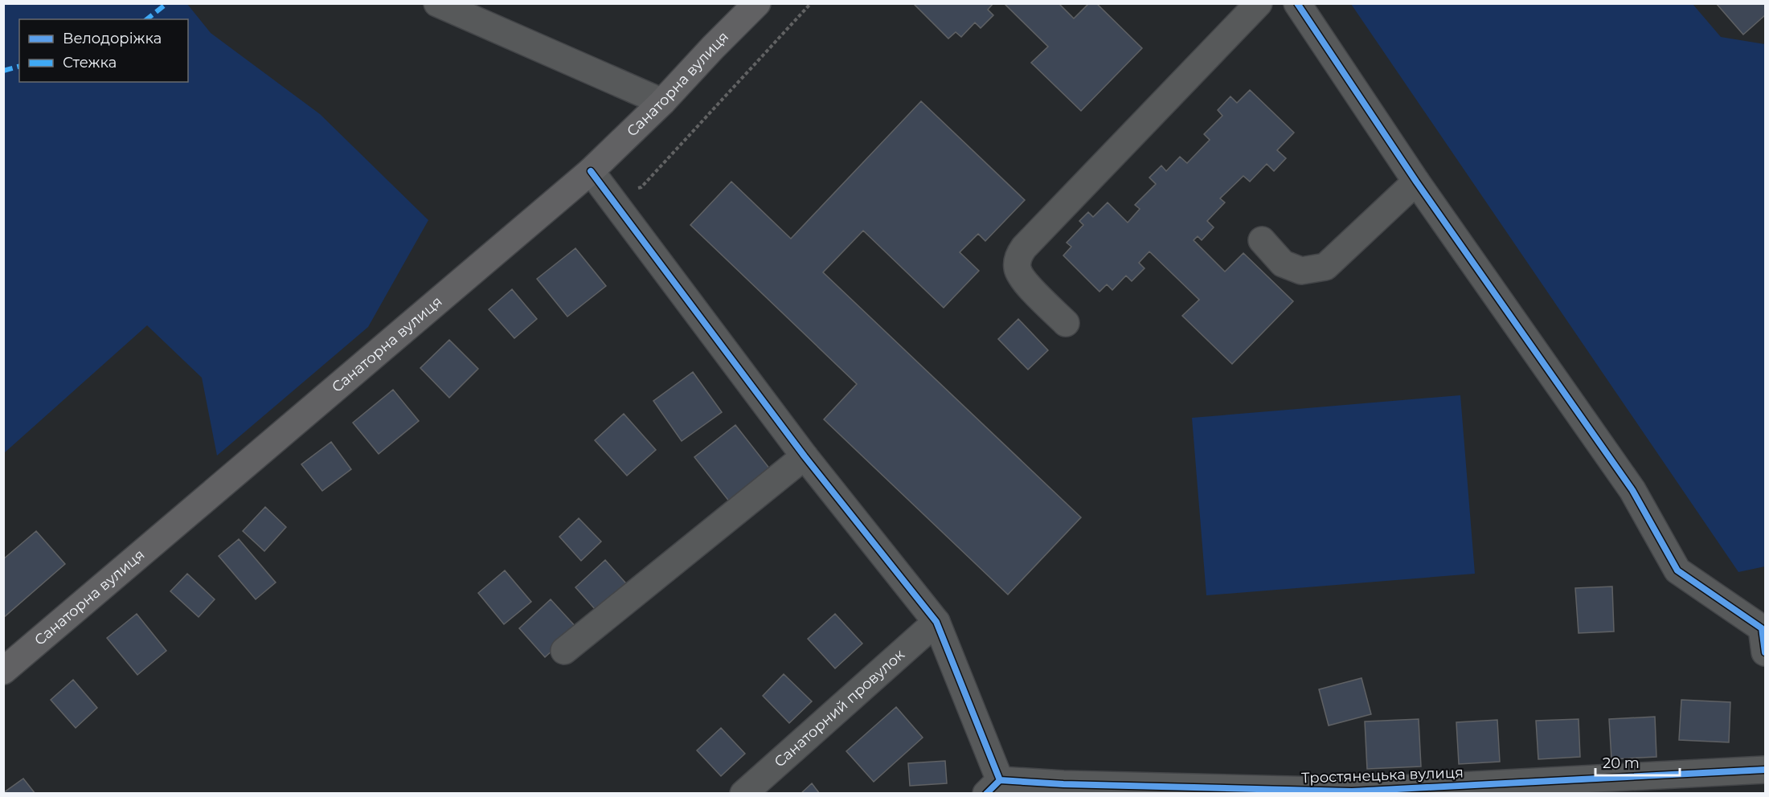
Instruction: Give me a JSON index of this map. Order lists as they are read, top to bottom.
{
  "streets": {
    "main road": ["Санаторна вулиця"],
    "street": ["Санаторний провулок", "Тростянецька вулиця"]
  },
  "legend": ["Велодоріжка", "Стежка"],
  "scale_bar": "20 m"
}
